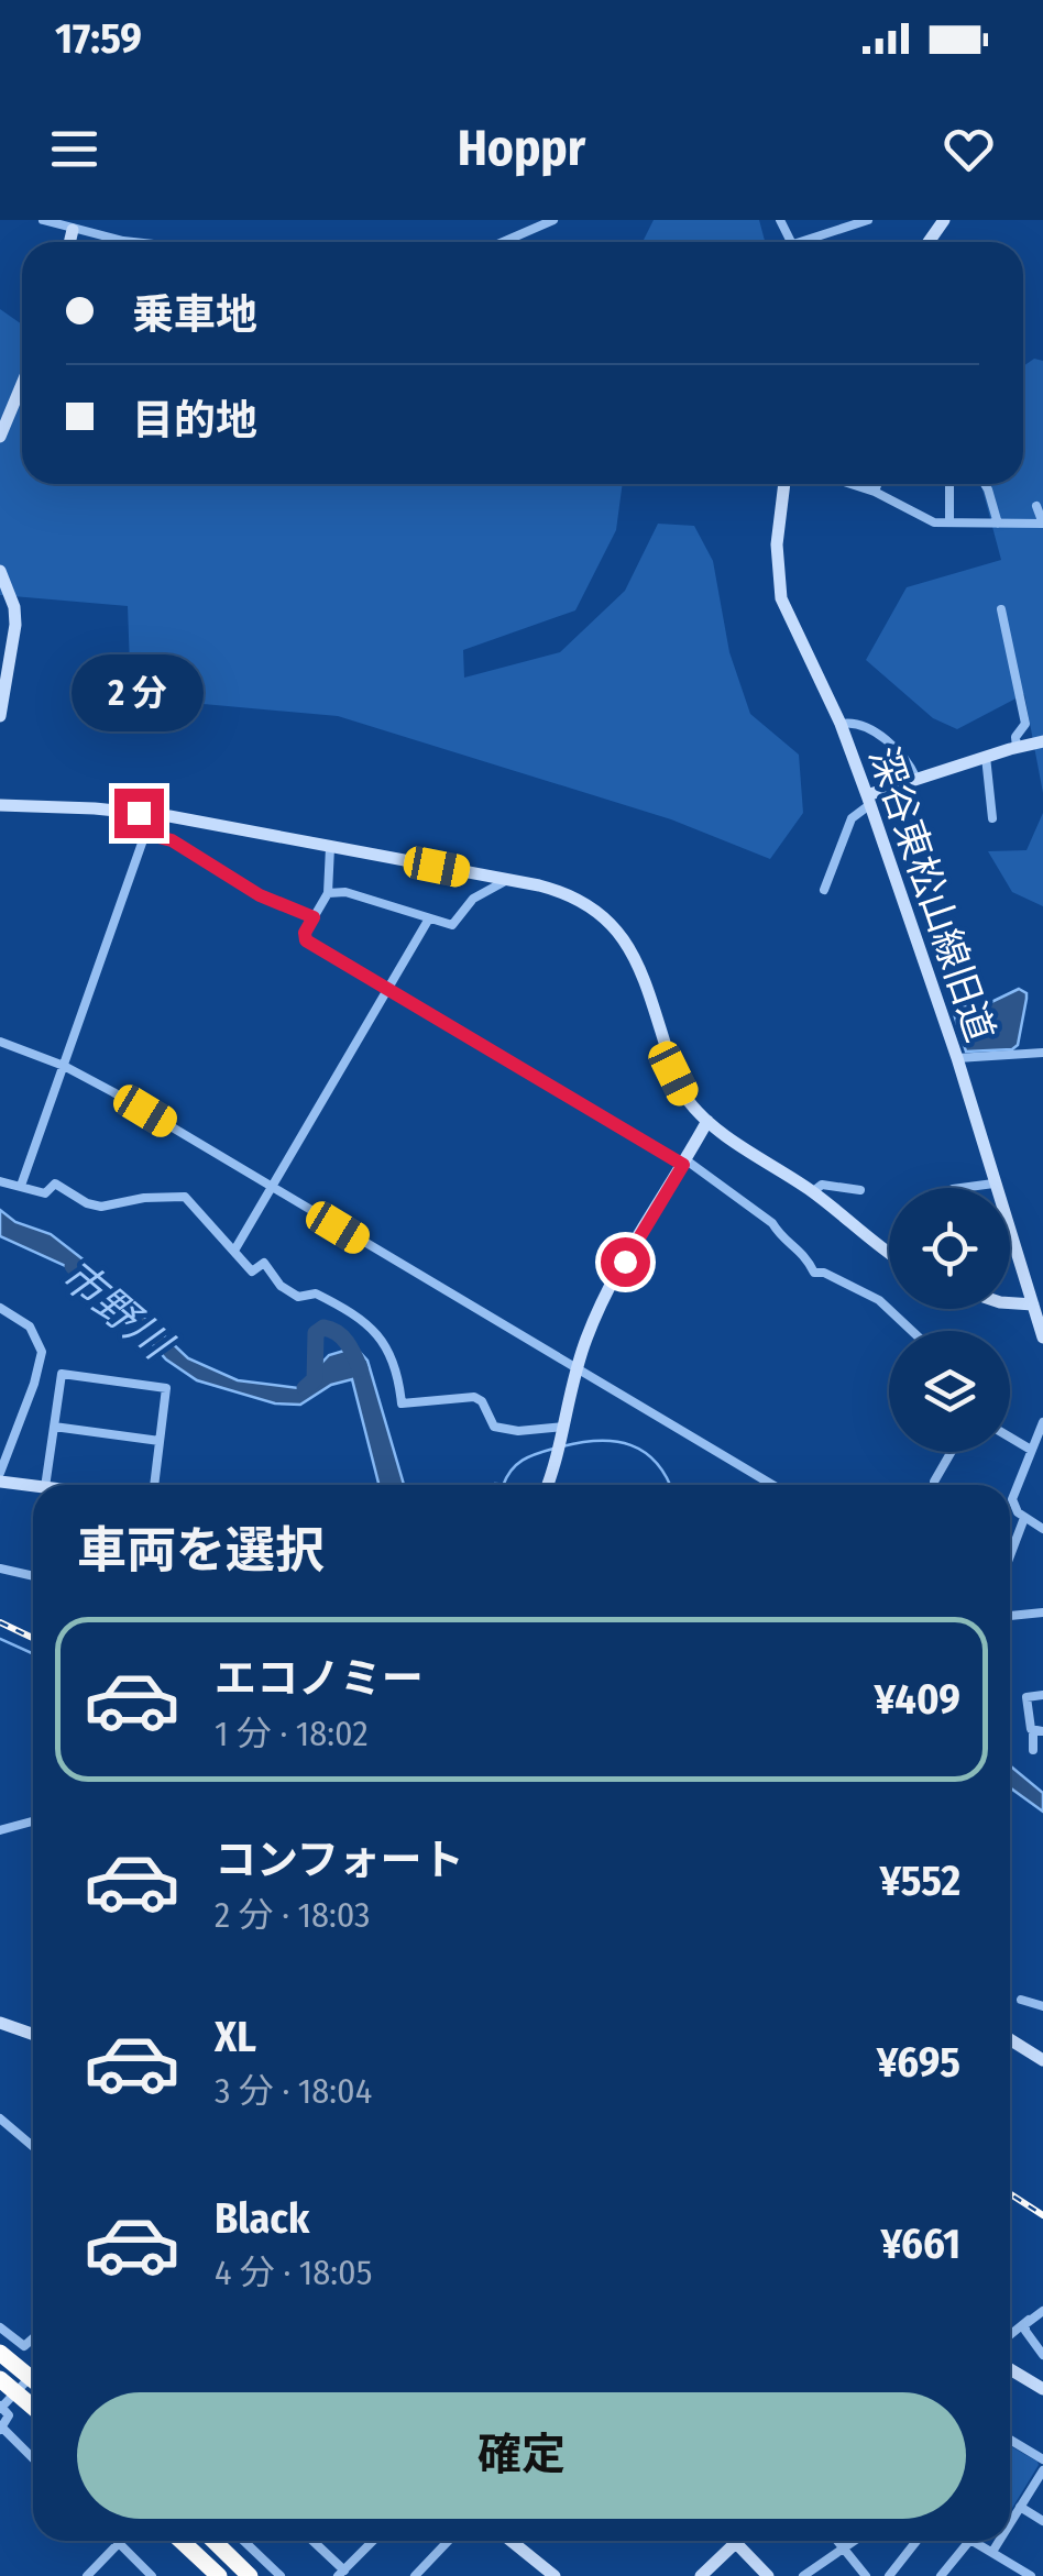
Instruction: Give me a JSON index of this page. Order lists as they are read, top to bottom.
{
  "streets": {
    "street": ["深谷東松山線旧道"]
  },
  "water": ["市野川"],
  "page": {
    "status": "17:59",
    "header": "Hoppr",
    "banner": ["乗車地", "目的地"],
    "bubble": "2 分",
    "heading": "車両を選択",
    "list": [
      {
        "name": "エコノミー",
        "note": "1 分 · 18:02",
        "value": "¥409"
      },
      {
        "name": "コンフォート",
        "note": "2 分 · 18:03",
        "value": "¥552"
      },
      {
        "name": "XL",
        "note": "3 分 · 18:04",
        "value": "¥695"
      },
      {
        "name": "Black",
        "note": "4 分 · 18:05",
        "value": "¥661"
      }
    ],
    "buttons": "確定"
  }
}
